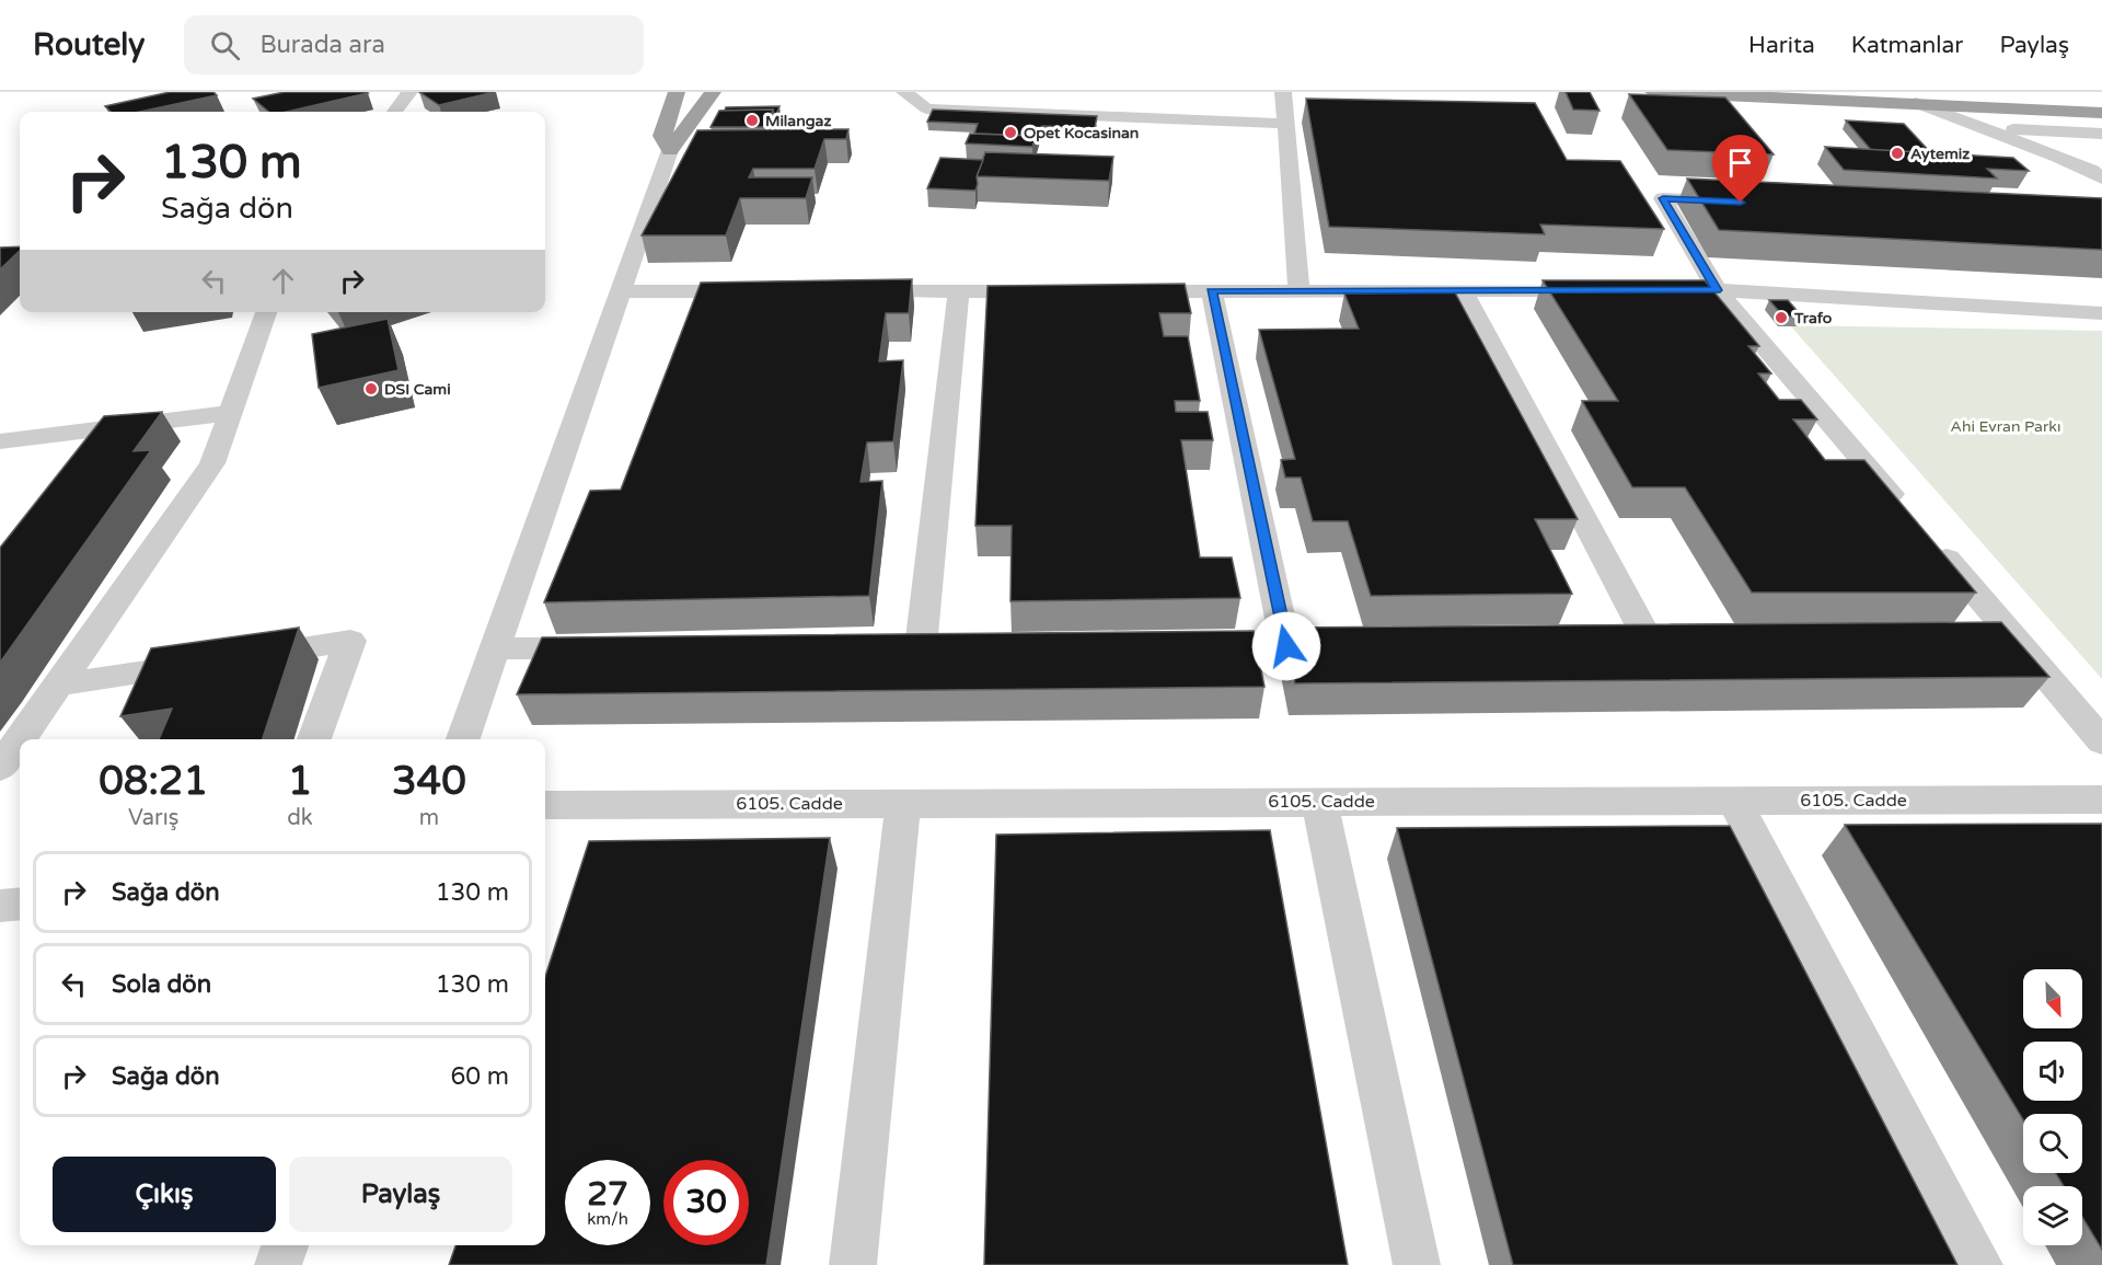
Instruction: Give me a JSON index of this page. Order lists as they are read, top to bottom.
{
  "streets": {
    "street": ["6105. Cadde"]
  },
  "parks": ["Ahi Evran Parkı"],
  "places": [
    "Milangaz",
    "Opet Kocasinan",
    "Aytemiz",
    "Trafo",
    "DSI Cami"
  ],
  "north": "bottom right",
  "page": {
    "header": "Routely",
    "search": "Burada ara",
    "nav": ["Harita", "Katmanlar", "Paylaş"],
    "turn": ["130 m", "Sağa dön"],
    "eta": [
      "08:21",
      "Varış",
      "1",
      "dk",
      "340",
      "m"
    ],
    "list": [
      {
        "name": "Sağa dön",
        "value": "130 m"
      },
      {
        "name": "Sola dön",
        "value": "130 m"
      },
      {
        "name": "Sağa dön",
        "value": "60 m"
      }
    ],
    "buttons": ["Çıkış", "Paylaş"],
    "speed": "27 km/h",
    "limit": "30"
  }
}
